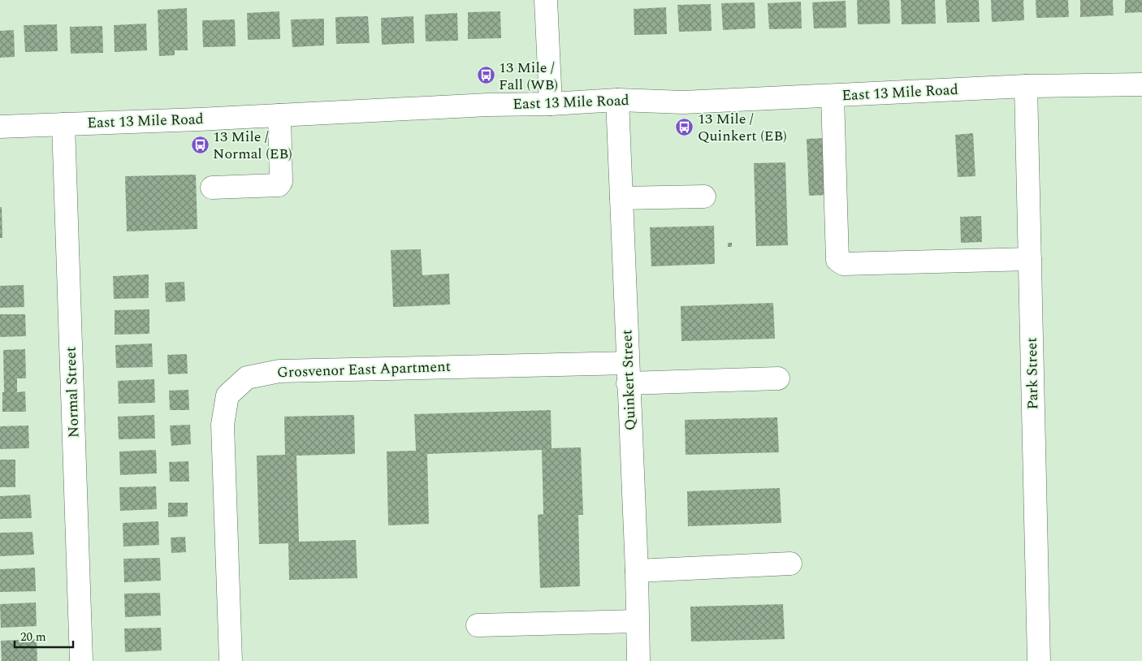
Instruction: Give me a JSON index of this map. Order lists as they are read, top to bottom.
{
  "streets": {
    "street": [
      "East 13 Mile Road",
      "Grosvenor East Apartment",
      "Park Street",
      "Quinkert Street",
      "Normal Street"
    ]
  },
  "crossings": [
    ["East 13 Mile Road", "Park Street"],
    ["East 13 Mile Road", "Quinkert Street"],
    ["East 13 Mile Road", "Normal Street"],
    ["Grosvenor East Apartment", "Quinkert Street"]
  ],
  "places": {
    "bus stop": ["13 Mile / Fall (WB)", "13 Mile / Quinkert (EB)", "13 Mile / Normal (EB)"]
  },
  "scale_bar": "20 m"
}
